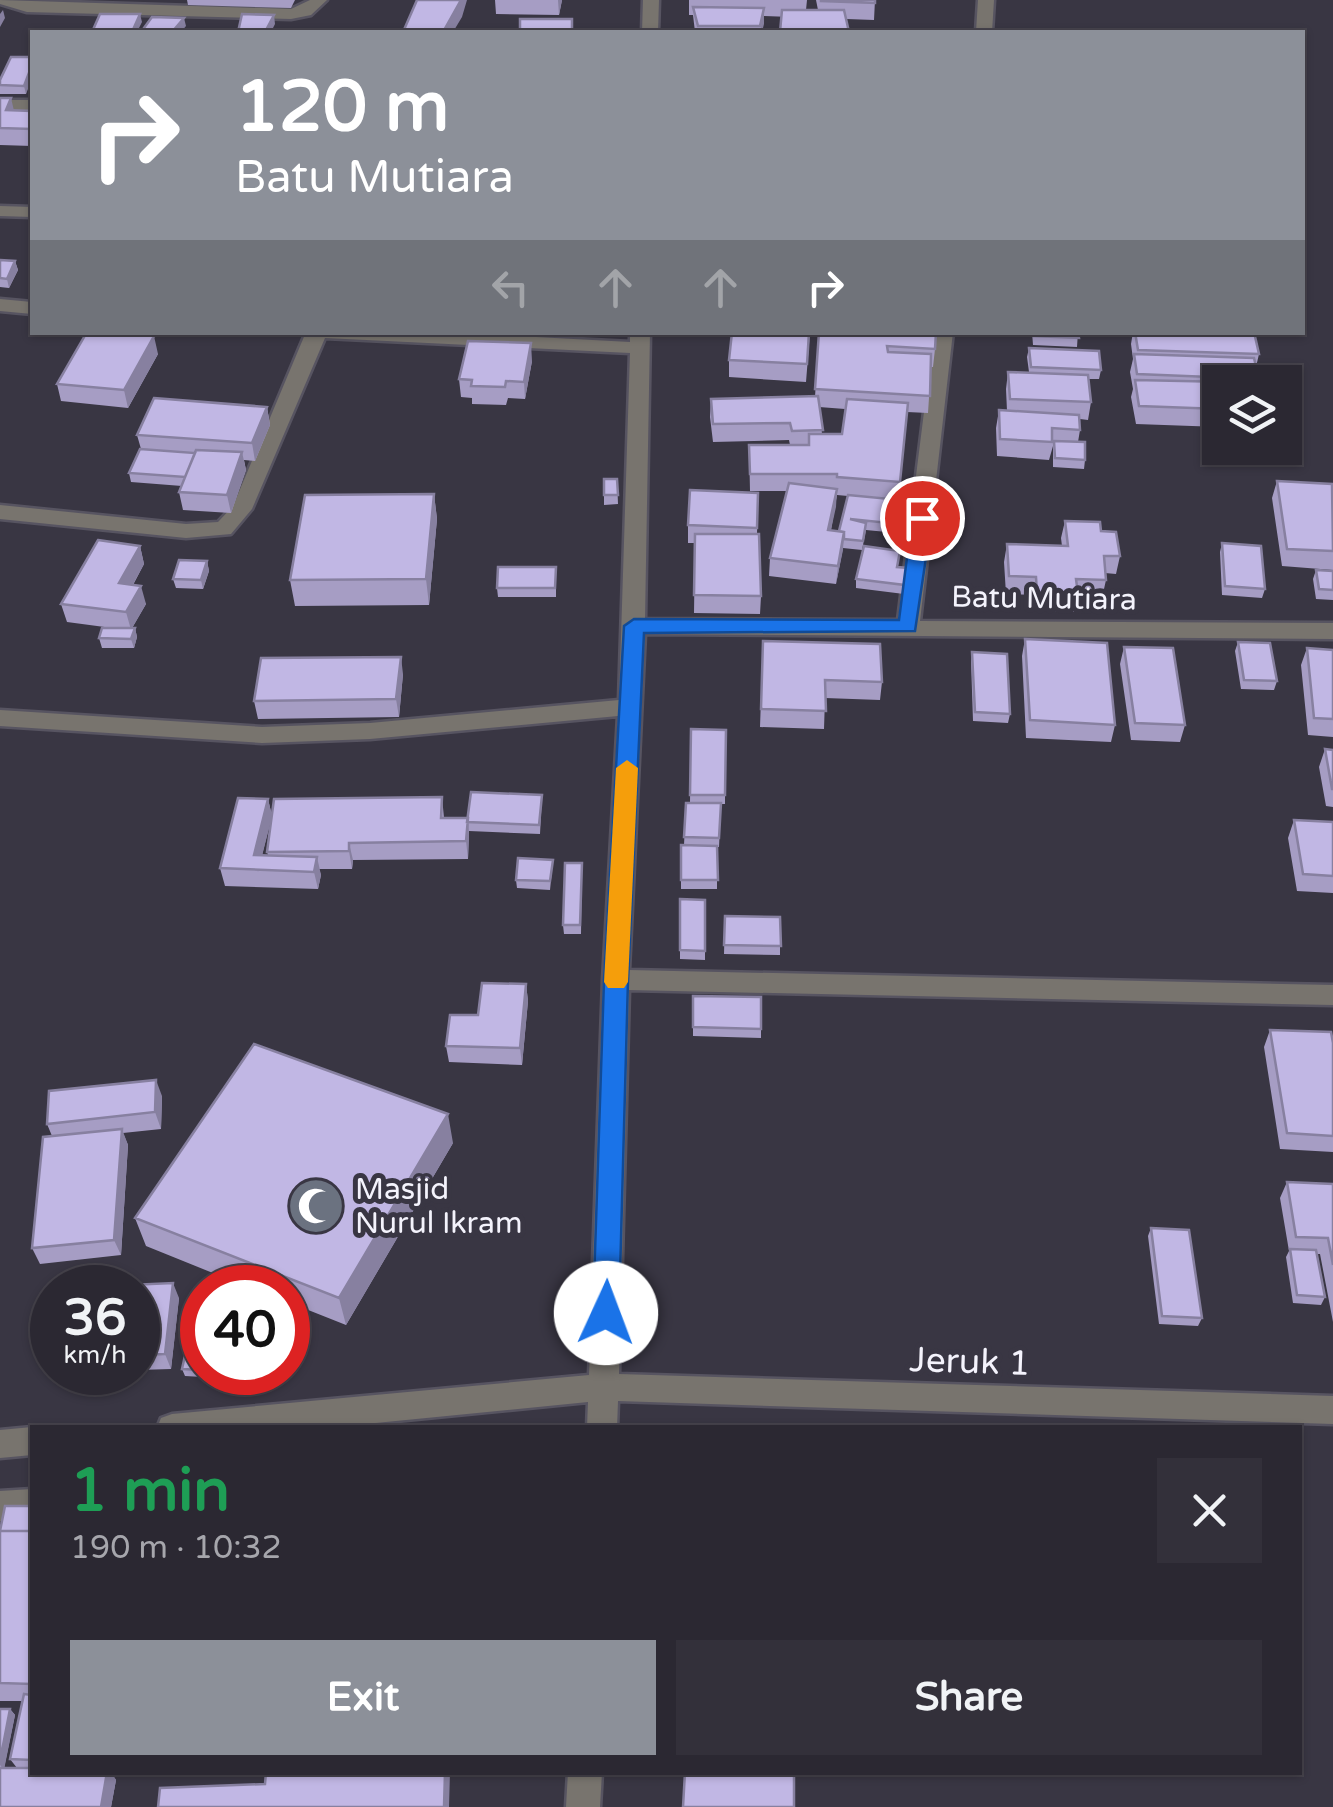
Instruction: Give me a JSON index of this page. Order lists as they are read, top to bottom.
{
  "streets": {
    "street": ["Batu Mutiara", "Jeruk 1"]
  },
  "places": {
    "mosque": ["Masjid Nurul Ikram"]
  },
  "page": {
    "turn": ["120 m", "Batu Mutiara"],
    "speed": "36 km/h",
    "limit": "40",
    "heading": ["1 min", "190 m · 10:32"],
    "buttons": ["Exit", "Share"]
  }
}
